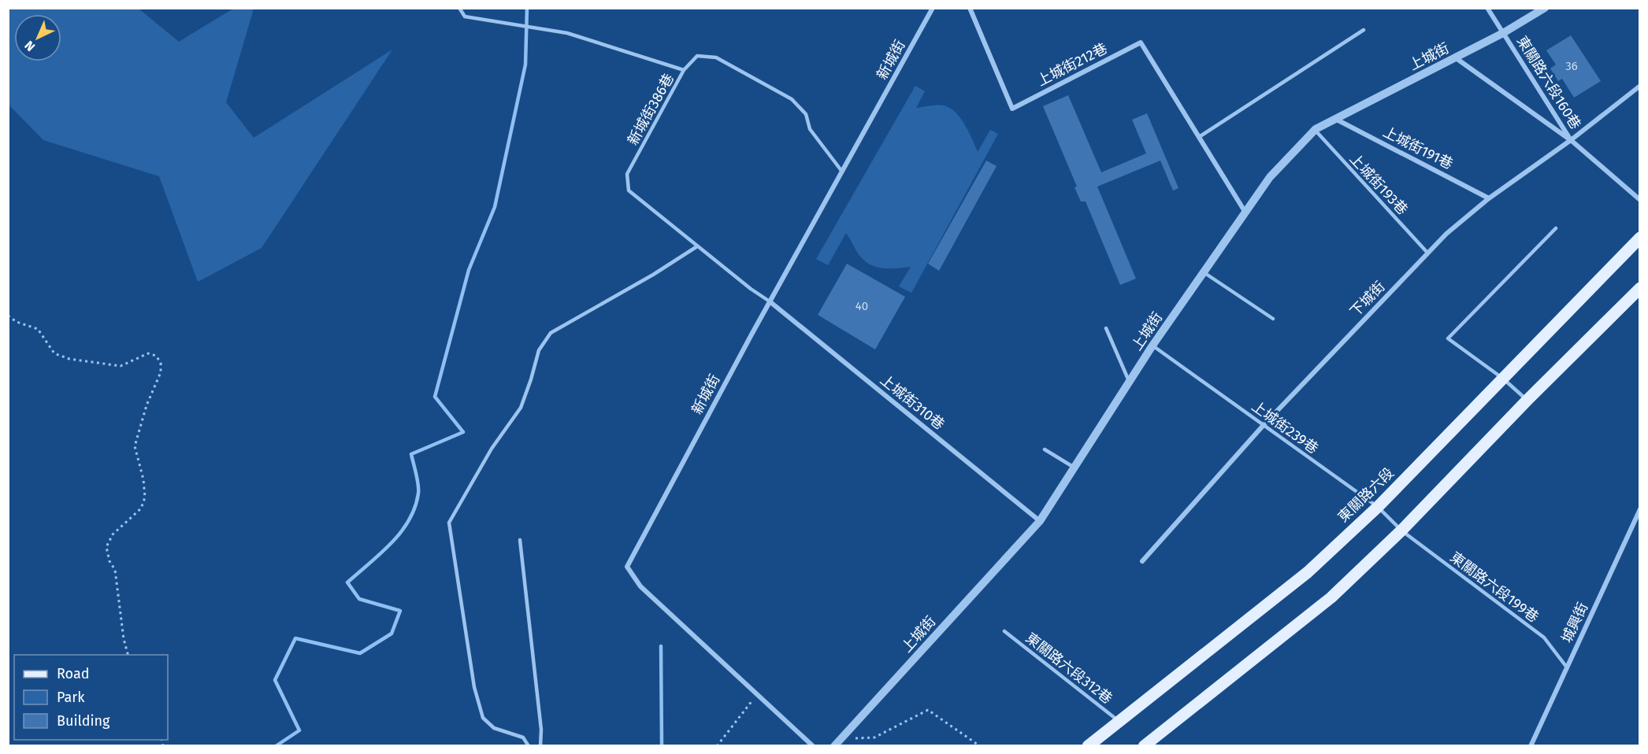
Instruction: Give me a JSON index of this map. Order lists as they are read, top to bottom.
{
  "streets": {
    "main road": ["東關路六段"],
    "street": [
      "上城街",
      "新城街",
      "上城街212巷",
      "東關路六段160巷",
      "上城街191巷",
      "下城街",
      "上城街310巷",
      "城興街"
    ],
    "lane": [
      "新城街386巷",
      "上城街193巷",
      "上城街239巷",
      "東關路六段199巷",
      "東關路六段312巷"
    ]
  },
  "crossings": [
    ["上城街", "上城街212巷"],
    ["上城街", "東關路六段160巷"],
    ["上城街", "上城街191巷"],
    ["上城街", "上城街193巷"],
    ["上城街", "上城街310巷"],
    ["上城街", "上城街239巷"],
    ["新城街", "新城街386巷"],
    ["新城街", "上城街310巷"],
    ["東關路六段160巷", "下城街"],
    ["新城街386巷", "上城街310巷"],
    ["上城街191巷", "下城街"],
    ["上城街193巷", "下城街"],
    ["下城街", "上城街239巷"],
    ["上城街239巷", "東關路六段"],
    ["上城街239巷", "東關路六段199巷"],
    ["東關路六段", "東關路六段312巷"],
    ["東關路六段199巷", "城興街"]
  ],
  "house_numbers": ["36", "40"],
  "legend": ["Road", "Park", "Building"],
  "north": "bottom left"
}
